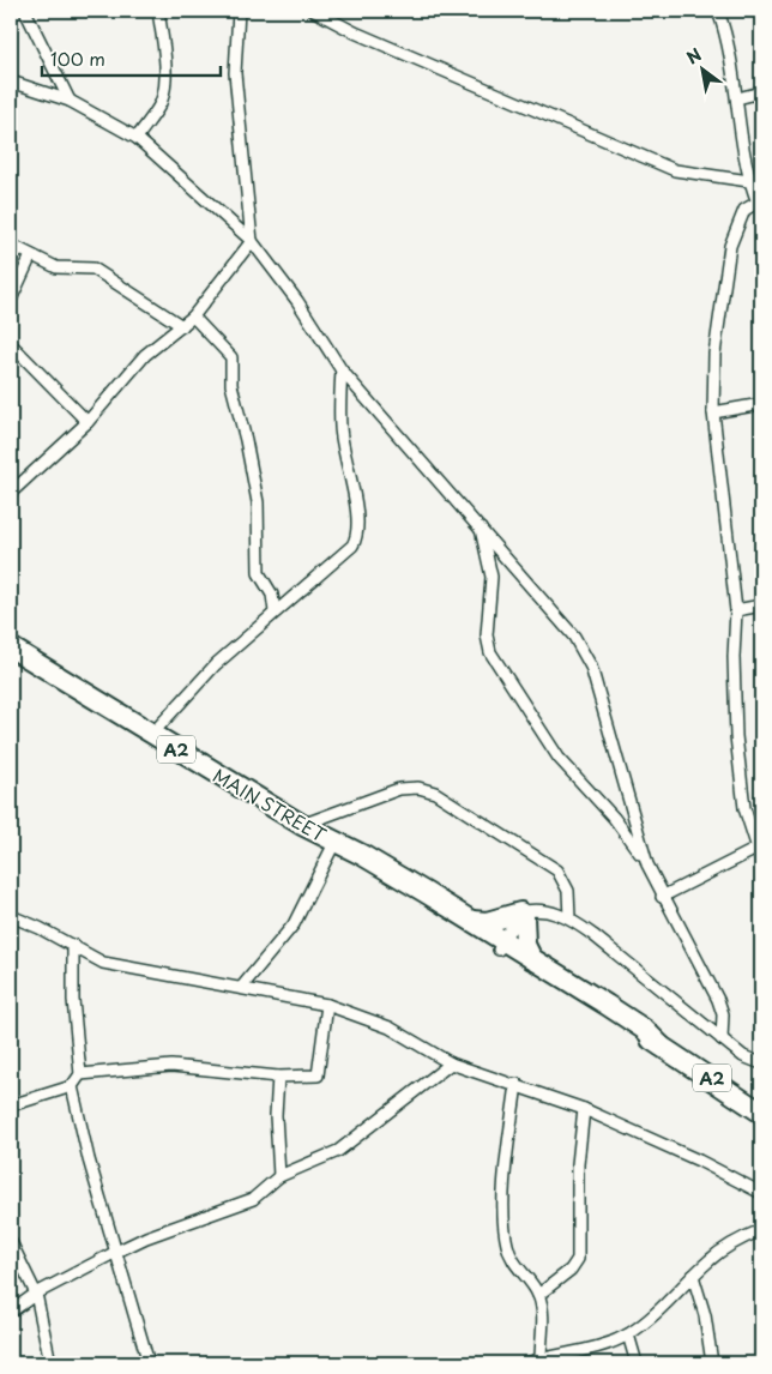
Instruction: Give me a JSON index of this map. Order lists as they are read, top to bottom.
{
  "streets": {
    "highway": ["A2", "MAIN STREET"]
  },
  "crossings": [
    ["A2", "MAIN STREET"]
  ],
  "scale_bar": "100 m",
  "north": "top left"
}
